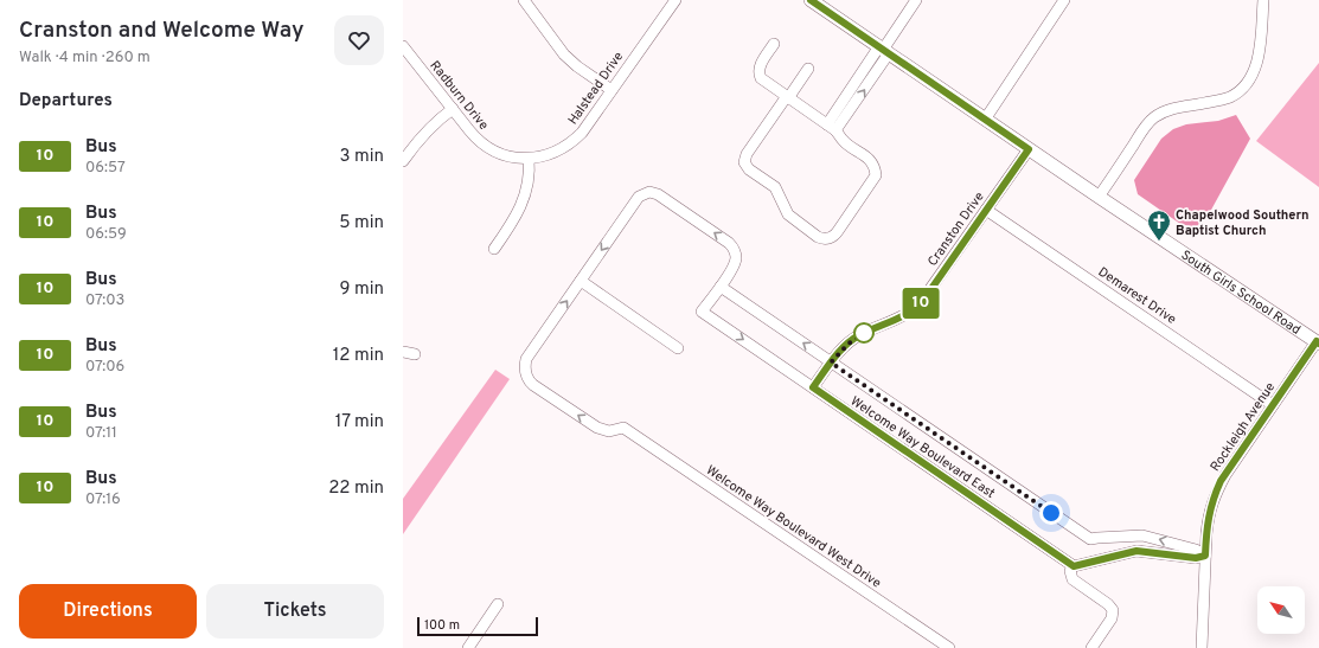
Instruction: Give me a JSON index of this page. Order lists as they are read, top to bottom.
{
  "streets": {
    "main road": ["South Girls School Road"],
    "street": [
      "Halstead Drive",
      "Radburn Drive",
      "Cranston Drive",
      "Demarest Drive",
      "Rockleigh Avenue",
      "Welcome Way Boulevard East",
      "Welcome Way Boulevard West Drive"
    ]
  },
  "crossings": [
    ["Halstead Drive", "Radburn Drive"],
    ["Cranston Drive", "South Girls School Road"],
    ["Cranston Drive", "Demarest Drive"],
    ["Cranston Drive", "Welcome Way Boulevard East"],
    ["South Girls School Road", "Rockleigh Avenue"],
    ["Demarest Drive", "Rockleigh Avenue"]
  ],
  "one_way": ["Welcome Way Boulevard West Drive"],
  "places": {
    "church": ["Chapelwood Southern Baptist Church"]
  },
  "lines": ["bus line 10"],
  "scale_bar": "100 m",
  "north": "top left",
  "page": {
    "heading": [
      ["Cranston and Welcome Way", "Walk · 4 min · 260 m"],
      "Departures"
    ],
    "on_map": "10",
    "list": [
      {
        "mark": "10",
        "name": "Bus",
        "note": "06:57",
        "value": "3 min"
      },
      {
        "mark": "10",
        "name": "Bus",
        "note": "06:59",
        "value": "5 min"
      },
      {
        "mark": "10",
        "name": "Bus",
        "note": "07:03",
        "value": "9 min"
      },
      {
        "mark": "10",
        "name": "Bus",
        "note": "07:06",
        "value": "12 min"
      },
      {
        "mark": "10",
        "name": "Bus",
        "note": "07:11",
        "value": "17 min"
      },
      {
        "mark": "10",
        "name": "Bus",
        "note": "07:16",
        "value": "22 min"
      }
    ],
    "buttons": ["Directions", "Tickets"],
    "scale": "100 m"
  }
}
